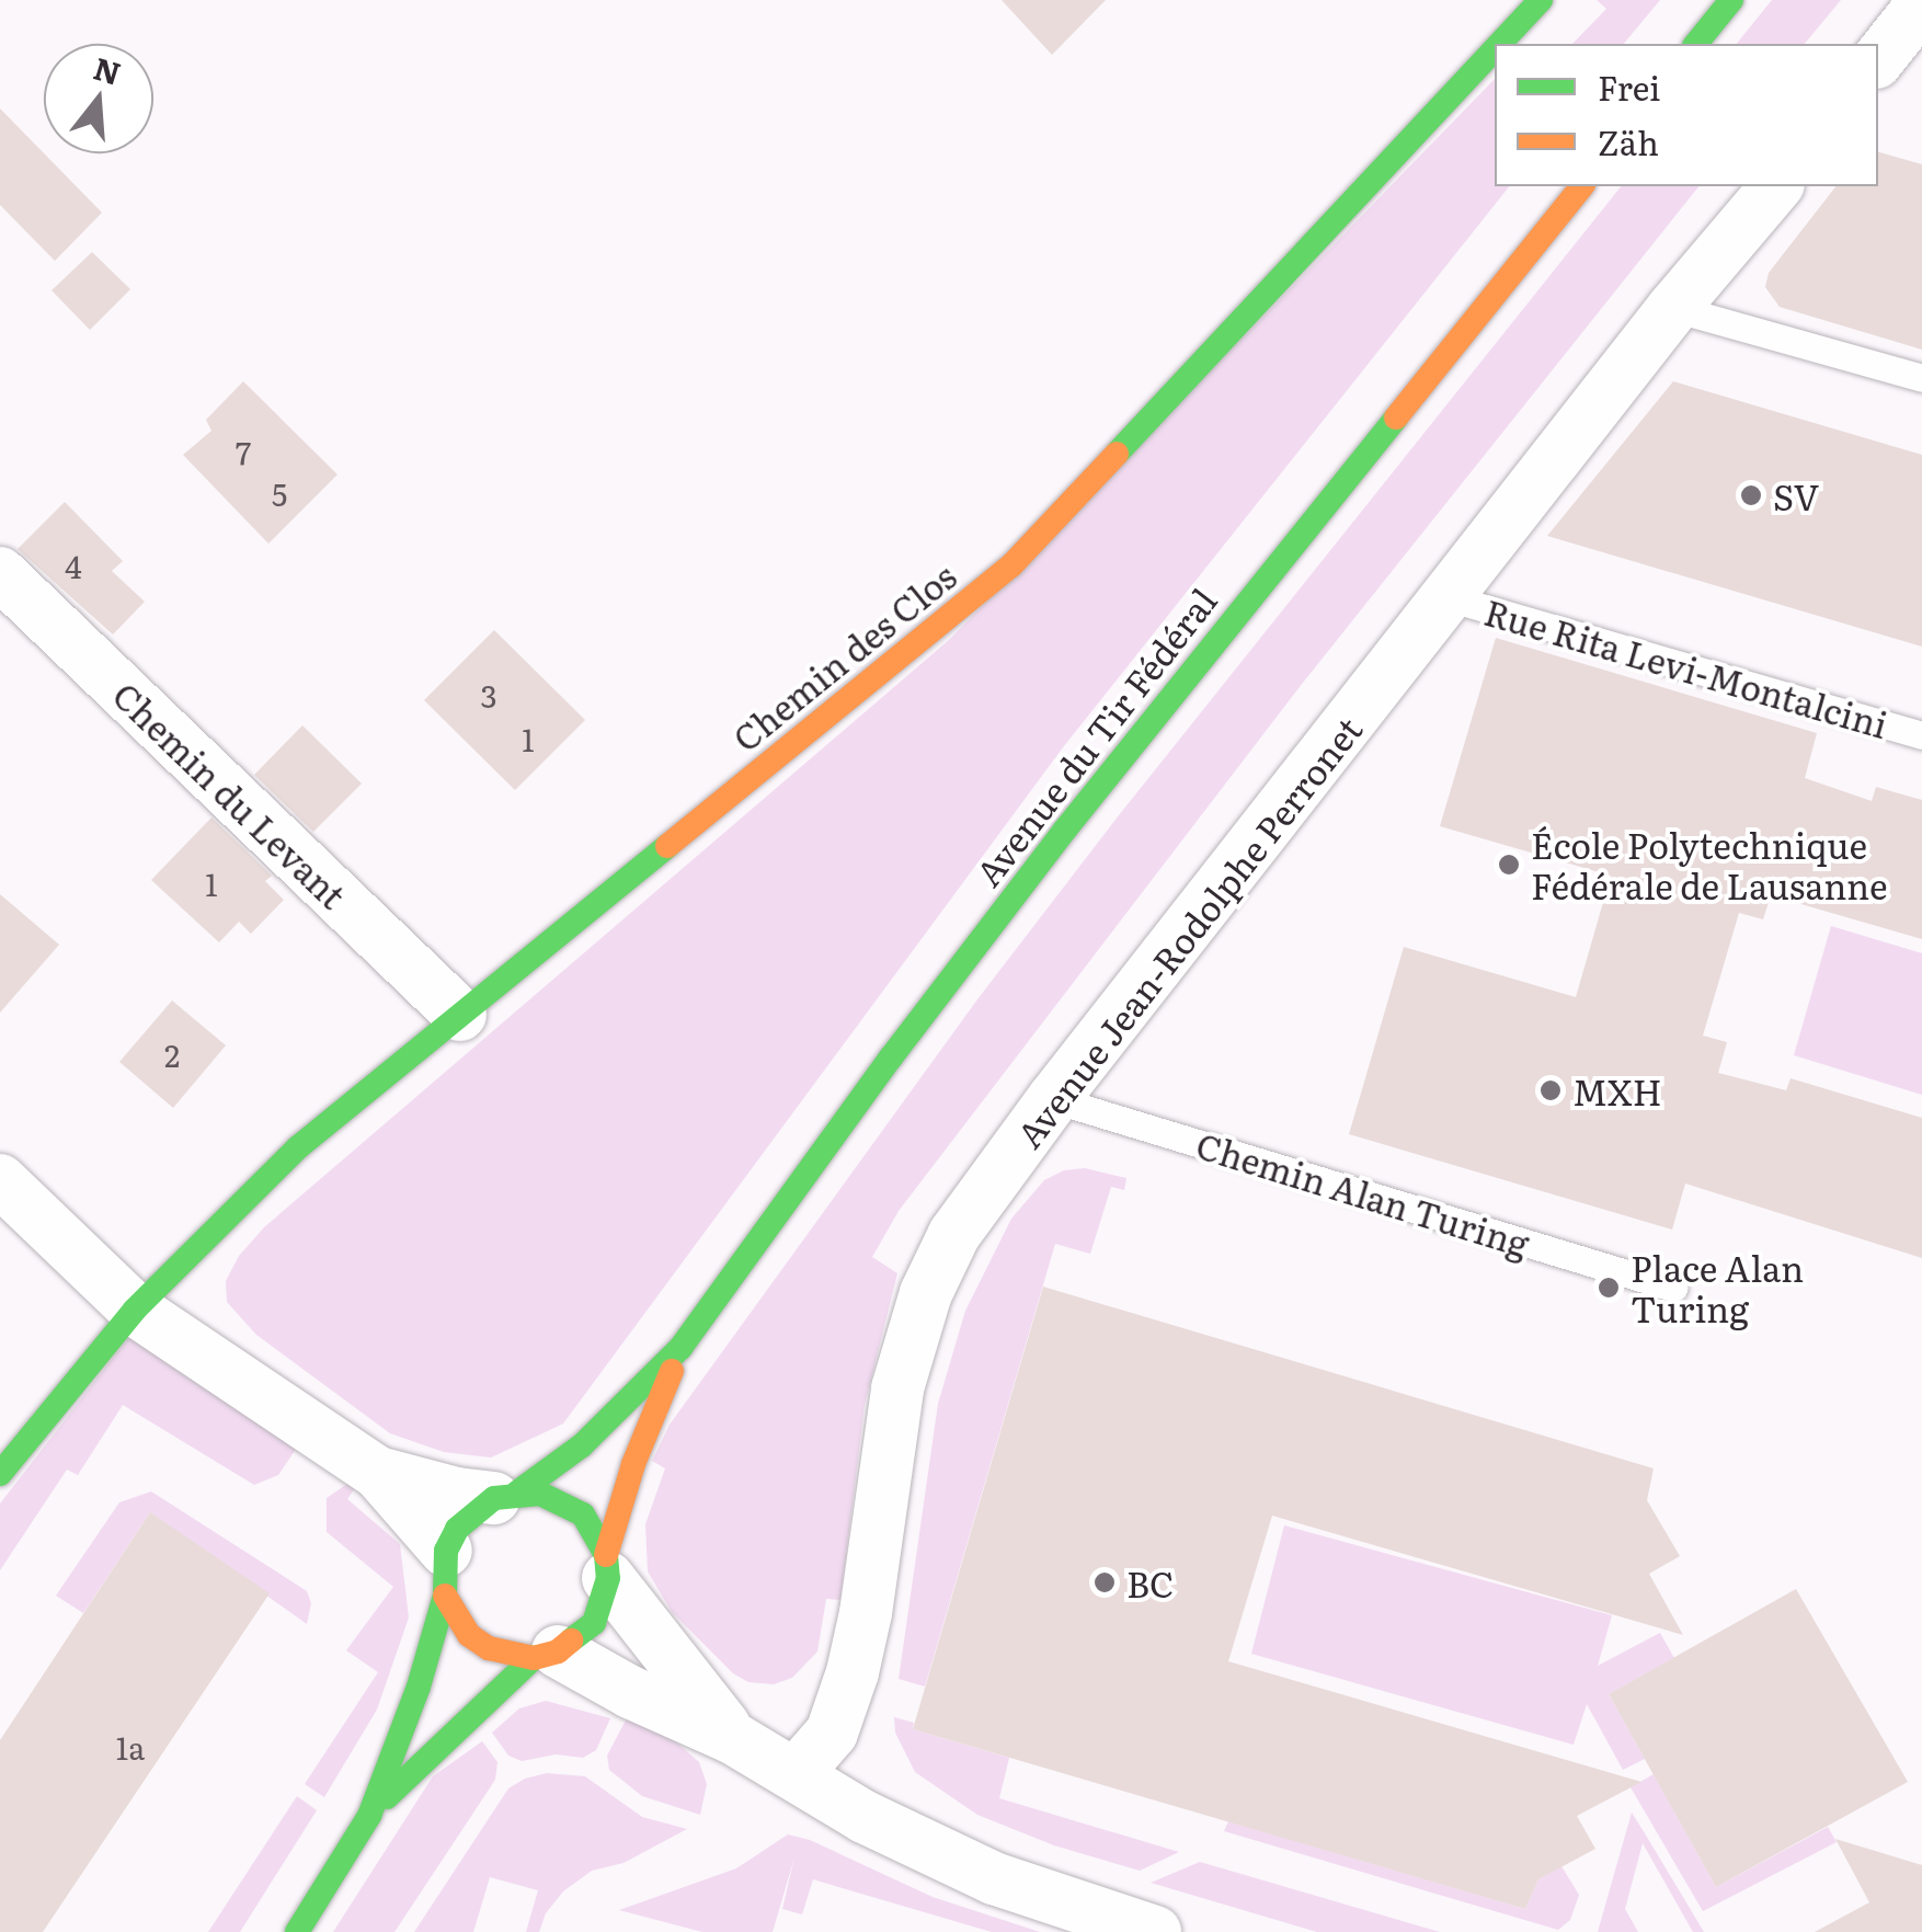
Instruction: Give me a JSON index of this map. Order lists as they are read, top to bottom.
{
  "streets": {
    "main road": ["Chemin des Clos", "Avenue du Tir Fédéral"],
    "street": ["Chemin du Levant", "Avenue Jean-Rodolphe Perronet"],
    "lane": ["Rue Rita Levi-Montalcini", "Chemin Alan Turing"]
  },
  "crossings": [
    ["Chemin des Clos", "Chemin du Levant"],
    ["Rue Rita Levi-Montalcini", "Avenue Jean-Rodolphe Perronet"],
    ["Avenue Jean-Rodolphe Perronet", "Chemin Alan Turing"]
  ],
  "places": [
    "SV",
    "École Polytechnique Fédérale de Lausanne",
    "MXH",
    "Place Alan Turing",
    "BC"
  ],
  "house_numbers": [
    "7",
    "5",
    "4",
    "3",
    "1",
    "1",
    "2",
    "1a"
  ],
  "legend": ["Frei", "Zäh"],
  "north": "top"
}
